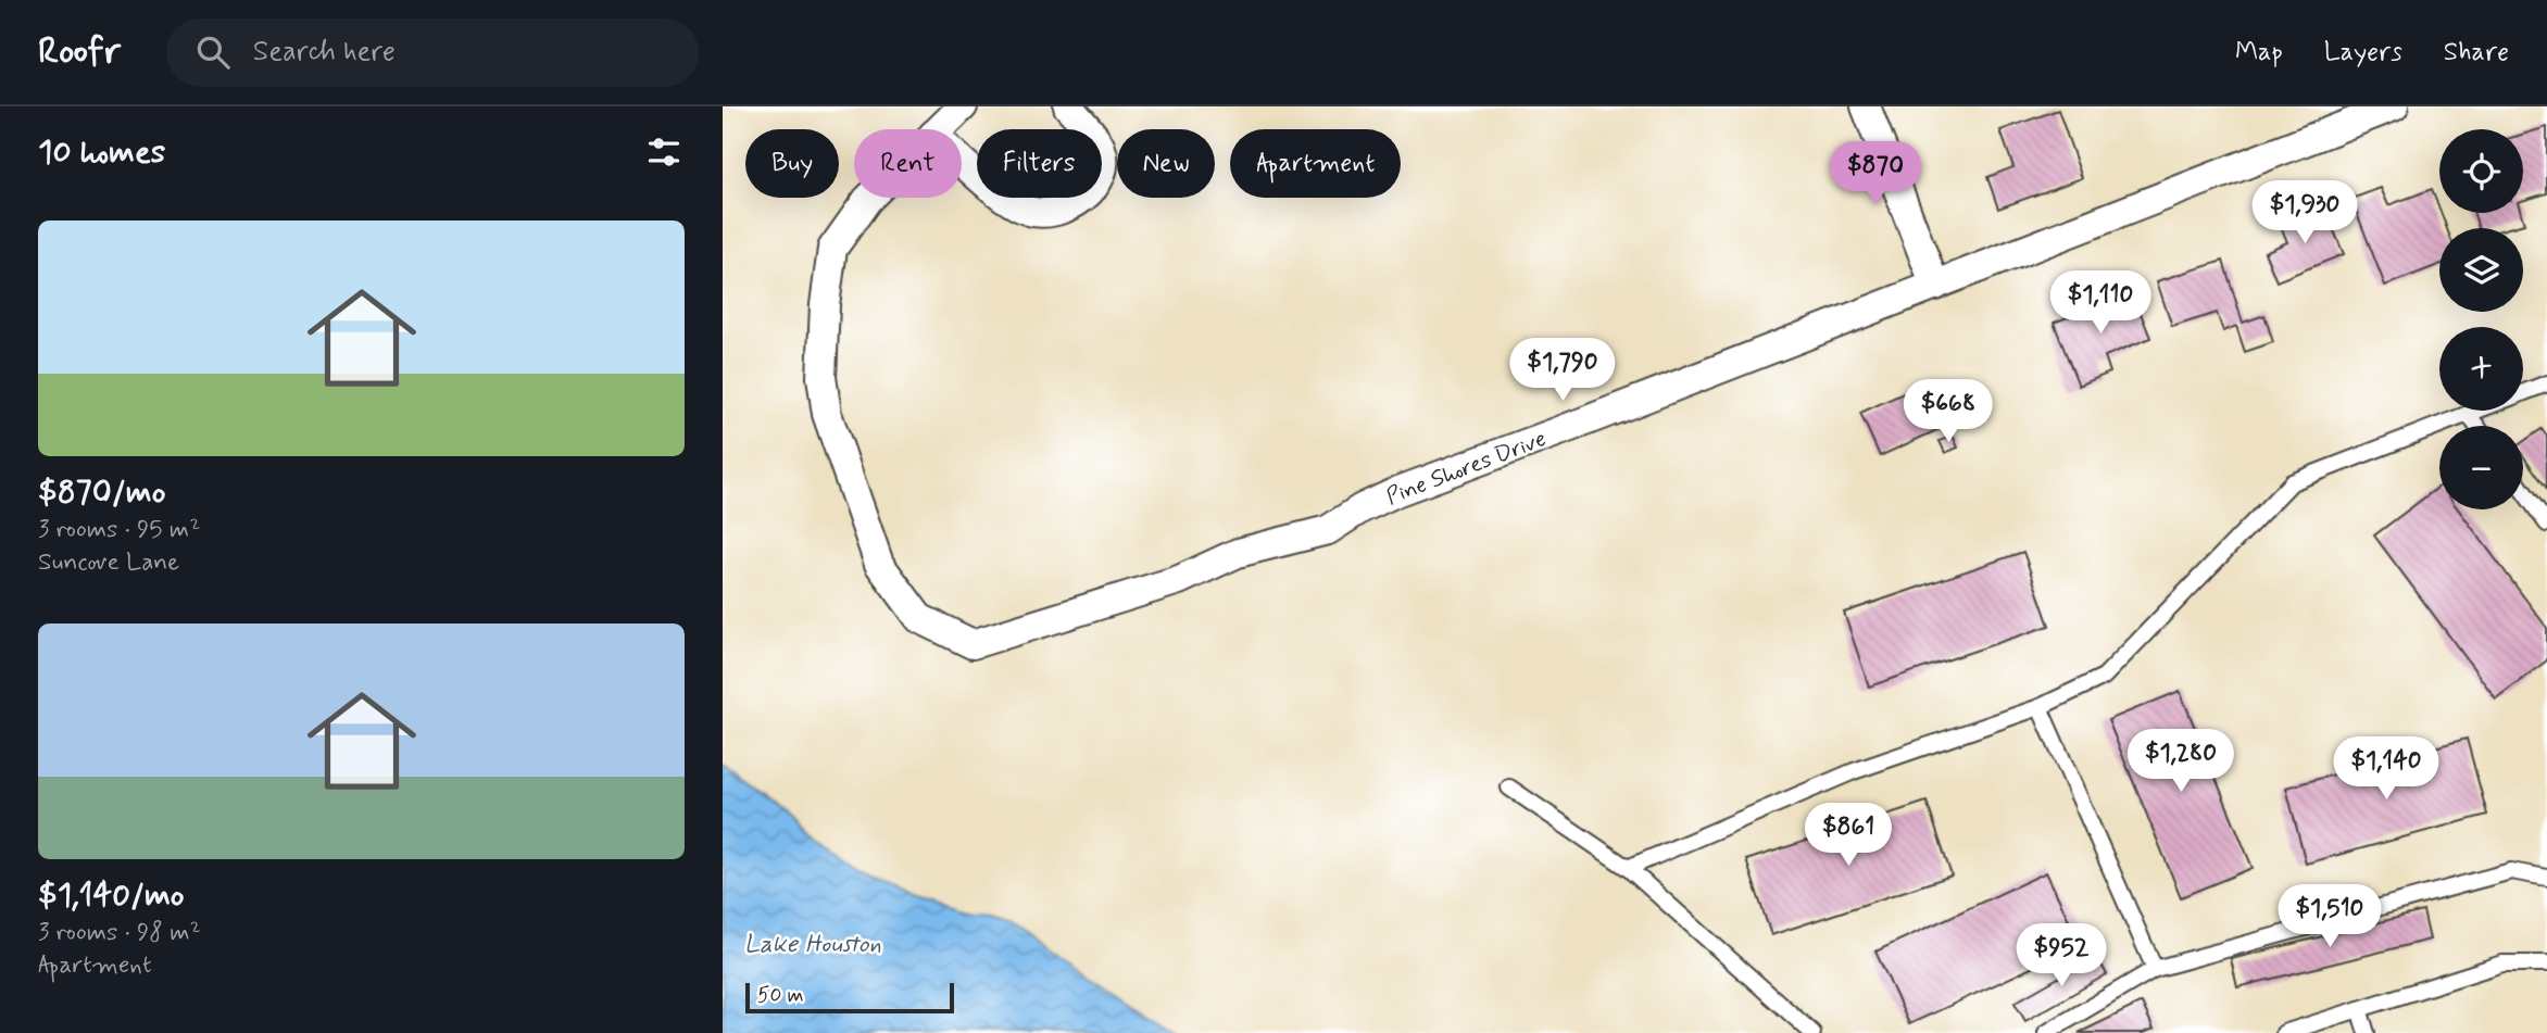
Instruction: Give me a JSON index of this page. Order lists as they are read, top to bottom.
{
  "streets": {
    "street": ["Pine Shores Drive"]
  },
  "water": ["Lake Houston"],
  "scale_bar": "50 m",
  "page": {
    "header": "Roofr",
    "search": "Search here",
    "nav": ["Map", "Layers", "Share"],
    "heading": "10 homes",
    "map_buttons": ["+", "−"],
    "chip": [
      "Buy",
      "Rent",
      "Filters",
      "New",
      "Apartment"
    ],
    "price": [
      "$870",
      "$1,930",
      "$1,110",
      "$1,790",
      "$668",
      "$1,280",
      "$1,140",
      "$861",
      "$1,510",
      "$952"
    ],
    "list": [
      {
        "name": "$870/mo",
        "note": "3 rooms · 95 m² · Suncove Lane"
      },
      {
        "name": "$1,140/mo",
        "note": "3 rooms · 98 m² · Apartment"
      }
    ],
    "scale": "50 m"
  }
}
